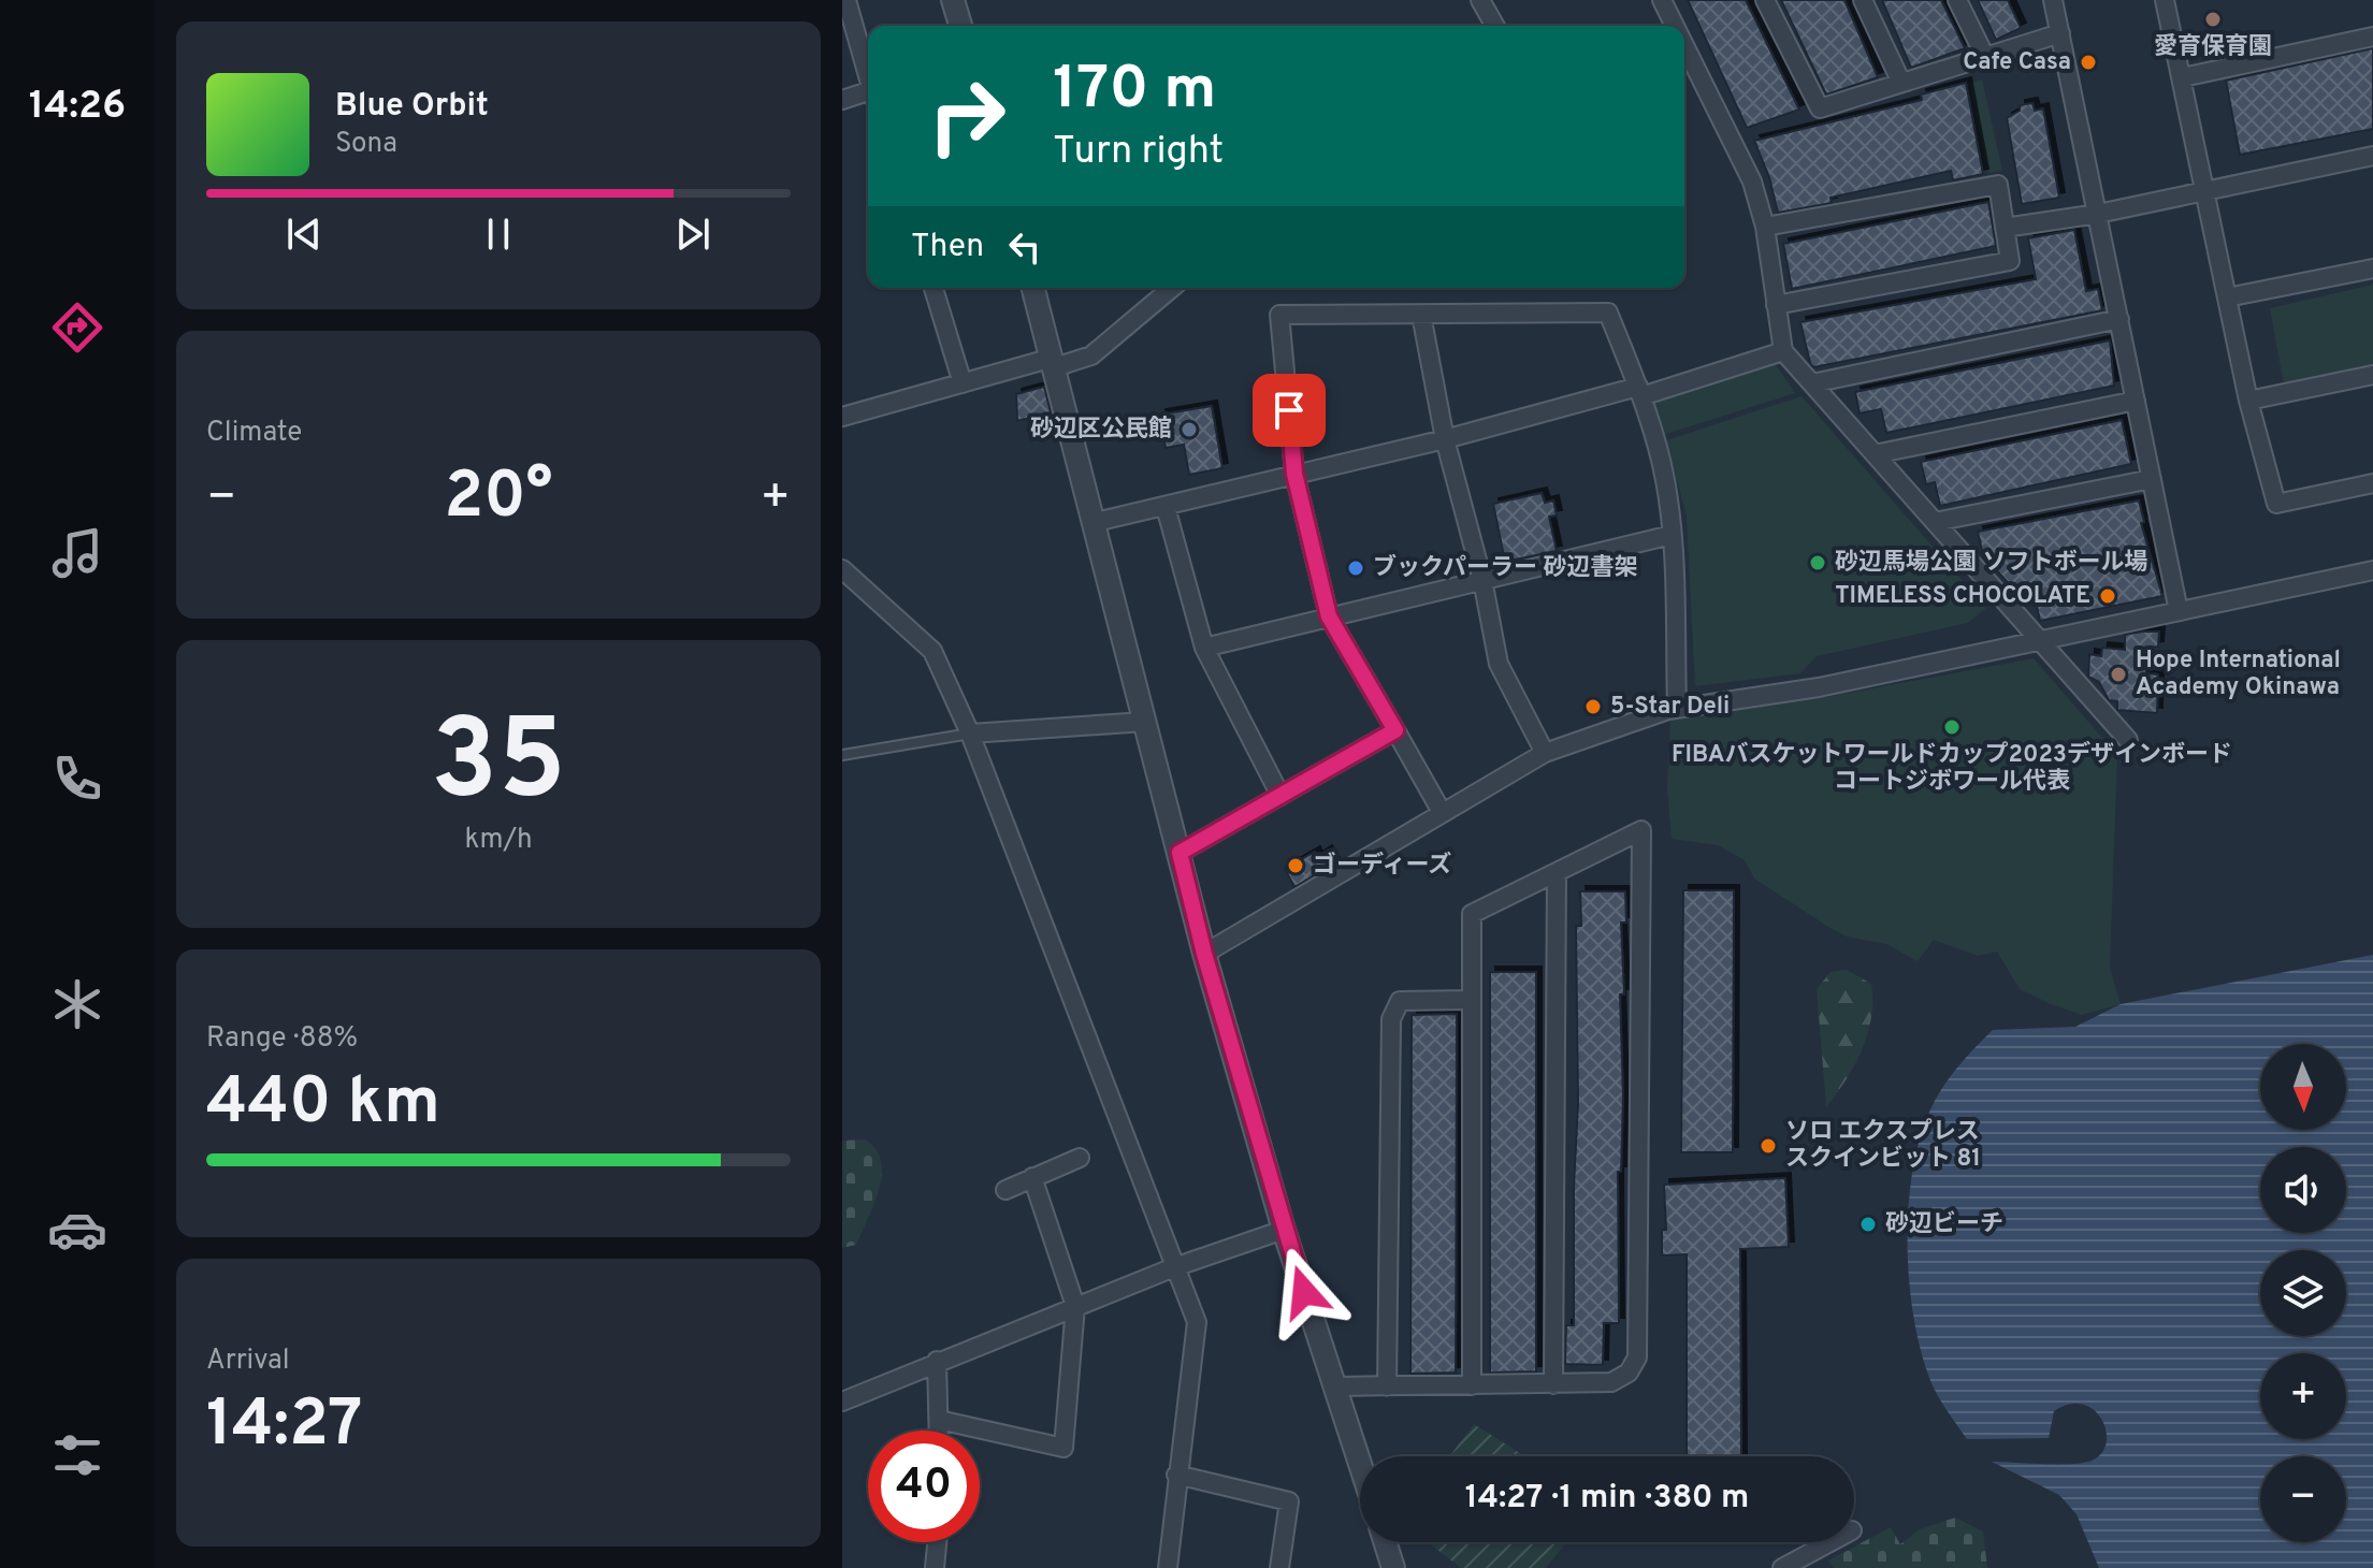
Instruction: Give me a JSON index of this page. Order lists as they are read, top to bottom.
{
  "places": [
    "愛育保育園",
    "Cafe Casa",
    "砂辺区公民館",
    "砂辺馬場公園 ソフトボール場",
    "ブックパーラー 砂辺書架",
    "TIMELESS CHOCOLATE",
    "Hope International Academy Okinawa",
    "5-Star Deli",
    "FIBAバスケットワールドカップ2023デザインボード コートジボワール代表",
    "ゴーディーズ",
    "ソロ エクスプレス スクインビット 81",
    "砂辺ビーチ"
  ],
  "north": "bottom",
  "page": {
    "tabs": "14:26",
    "turn": ["170 m", "Turn right"],
    "song": ["Blue Orbit", "Sona"],
    "then": "Then",
    "tile": [
      "Climate",
      ["35", "km/h"],
      ["Range · 88%", "440 km"],
      ["Arrival", "14:27"]
    ],
    "heat": ["−", "20°", "+"],
    "map_buttons": ["+", "−"],
    "limit": "40",
    "trip": "14:27 · 1 min · 380 m"
  }
}
